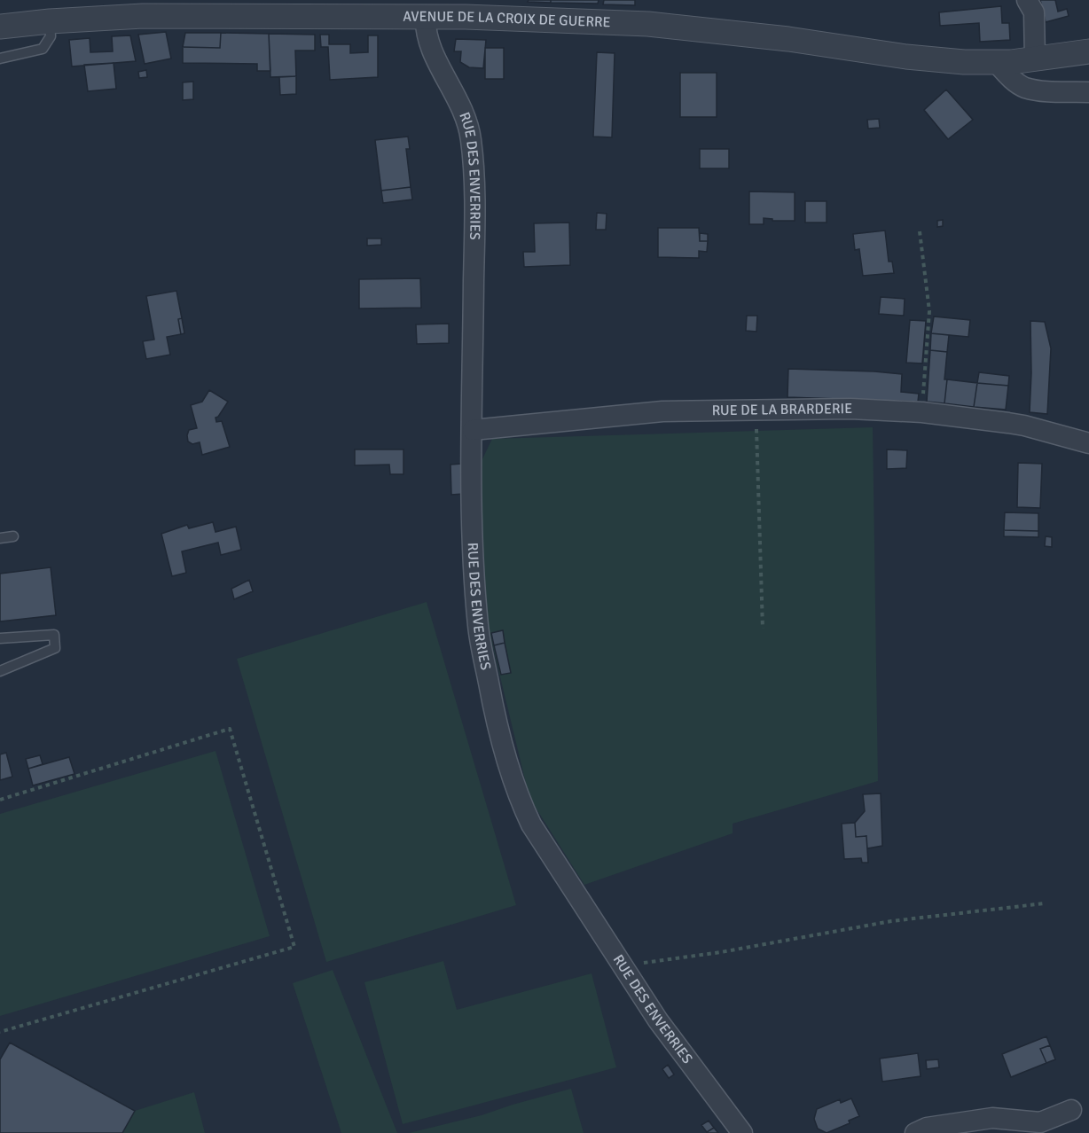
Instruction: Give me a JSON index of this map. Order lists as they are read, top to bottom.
{
  "streets": {
    "street": ["AVENUE DE LA CROIX DE GUERRE", "RUE DES ENVERRIES", "RUE DE LA BRARDERIE"]
  },
  "crossings": [
    ["AVENUE DE LA CROIX DE GUERRE", "RUE DES ENVERRIES"],
    ["RUE DES ENVERRIES", "RUE DE LA BRARDERIE"]
  ]
}
